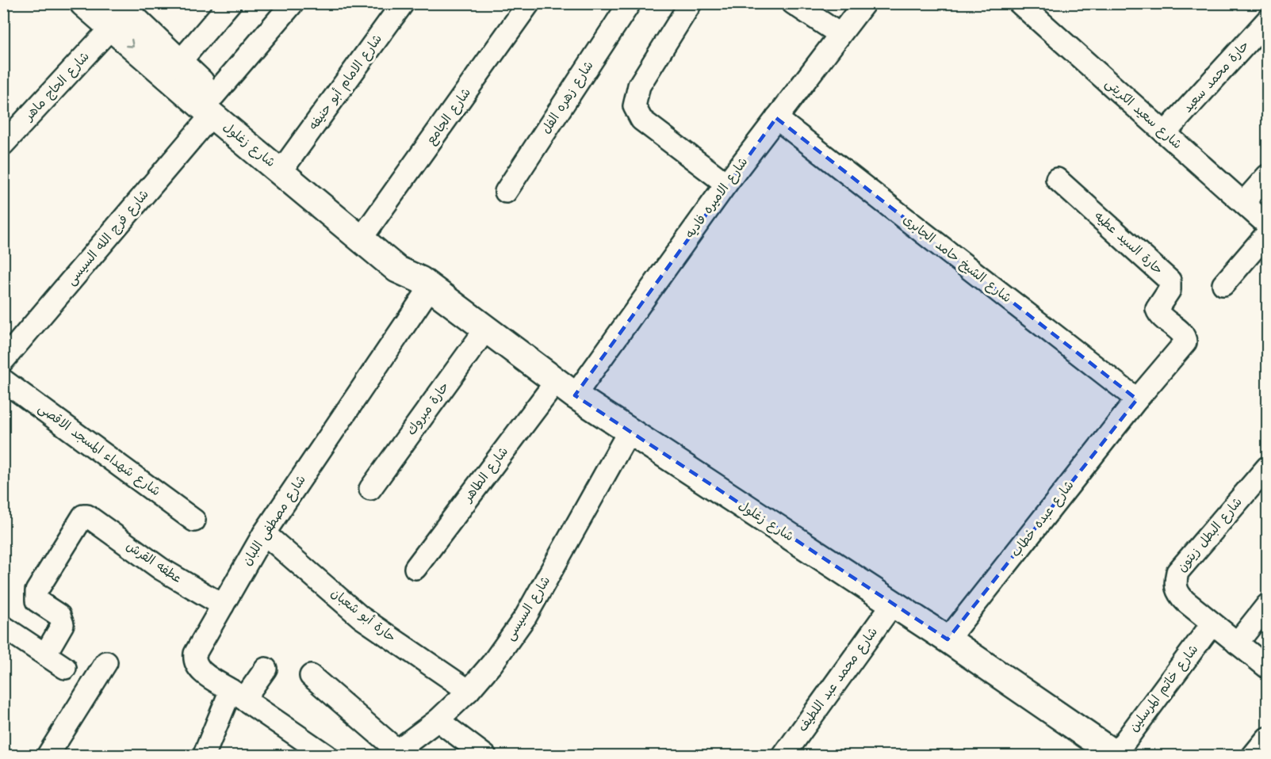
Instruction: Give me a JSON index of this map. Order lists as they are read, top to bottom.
{
  "streets": {
    "street": [
      "حارة محمد سعيد",
      "شارع الامام أبو حنيفه",
      "شارع الحاج ماهر",
      "شارع زهره الفل",
      "شارع سعيد الكريتى",
      "شارع الجامع",
      "شارع زغلول",
      "شارع الاميره فاديه",
      "شارع فرج الله السيسى",
      "حارة السيد عطيه",
      "شارع الشيخ حامد الجابرى",
      "حارة مبروك",
      "شارع شهداء المسجد الاقصى",
      "شارع الطاهر",
      "شارع عبده خطاب",
      "شارع مصطفى اللبان",
      "شارع البطل زيتون",
      "عطفه القرش",
      "شارع السيسى",
      "حارة أبو شعبان",
      "شارع محمد عبد اللطيف",
      "شارع خاتم المرسلين"
    ]
  },
  "crossings": [
    ["حارة محمد سعيد", "شارع سعيد الكريتى"],
    ["شارع الامام أبو حنيفه", "شارع زغلول"],
    ["شارع الحاج ماهر", "شارع زغلول"],
    ["شارع الجامع", "شارع زغلول"],
    ["شارع زغلول", "شارع الاميره فاديه"],
    ["شارع زغلول", "شارع فرج الله السيسى"],
    ["شارع زغلول", "حارة مبروك"],
    ["شارع زغلول", "شارع الطاهر"],
    ["شارع زغلول", "شارع عبده خطاب"],
    ["شارع زغلول", "شارع مصطفى اللبان"],
    ["شارع زغلول", "شارع السيسى"],
    ["شارع زغلول", "شارع محمد عبد اللطيف"],
    ["شارع زغلول", "شارع خاتم المرسلين"],
    ["شارع الاميره فاديه", "شارع الشيخ حامد الجابرى"],
    ["شارع الاميره فاديه", "شارع الطاهر"],
    ["حارة السيد عطيه", "شارع الشيخ حامد الجابرى"],
    ["حارة السيد عطيه", "شارع عبده خطاب"],
    ["شارع الشيخ حامد الجابرى", "شارع عبده خطاب"],
    ["شارع مصطفى اللبان", "عطفه القرش"],
    ["شارع مصطفى اللبان", "حارة أبو شعبان"],
    ["شارع البطل زيتون", "شارع خاتم المرسلين"],
    ["شارع السيسى", "حارة أبو شعبان"]
  ]
}
